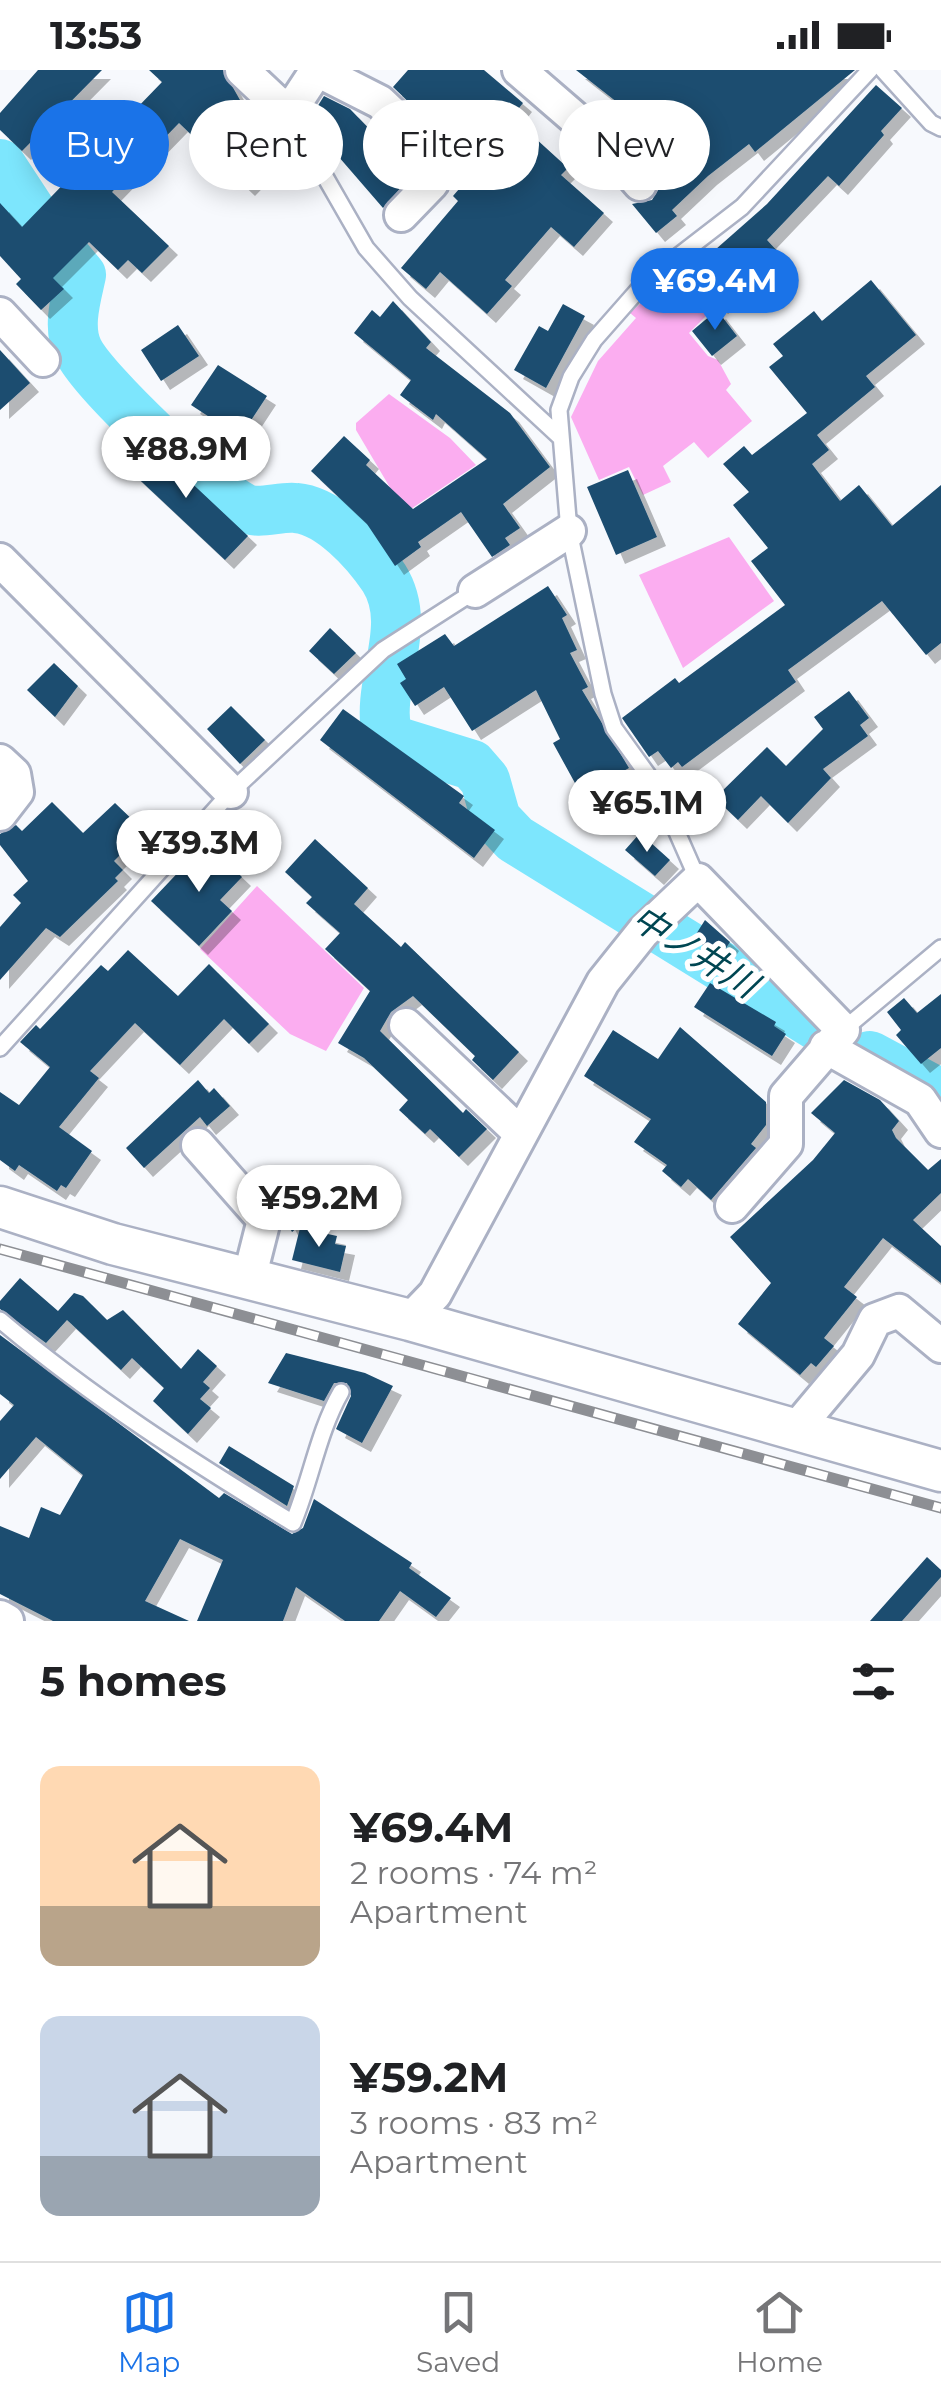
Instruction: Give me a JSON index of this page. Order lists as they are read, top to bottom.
{
  "water": ["中ノ井川"],
  "page": {
    "status": "13:53",
    "chip": [
      "Buy",
      "Rent",
      "Filters",
      "New"
    ],
    "price": [
      "¥69.4M",
      "¥88.9M",
      "¥65.1M",
      "¥39.3M",
      "¥59.2M"
    ],
    "heading": "5 homes",
    "list": [
      {
        "name": "¥69.4M",
        "note": "2 rooms · 74 m² · Apartment"
      },
      {
        "name": "¥59.2M",
        "note": "3 rooms · 83 m² · Apartment"
      }
    ],
    "tabs": ["Map", "Saved", "Home"]
  }
}
